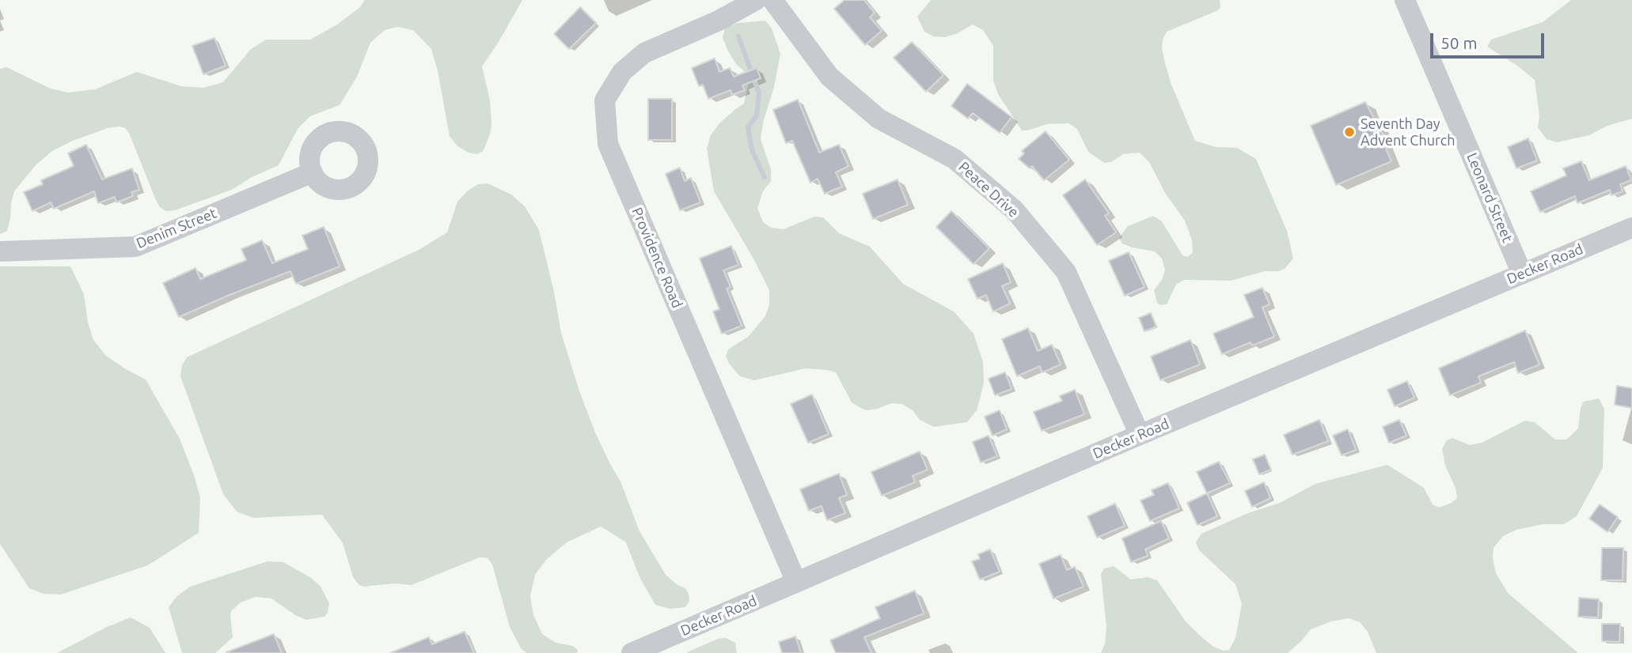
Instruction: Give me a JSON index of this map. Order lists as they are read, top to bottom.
{
  "streets": {
    "street": [
      "Peace Drive",
      "Leonard Street",
      "Denim Street",
      "Providence Road",
      "Decker Road"
    ]
  },
  "crossings": [
    ["Peace Drive", "Decker Road"],
    ["Leonard Street", "Decker Road"],
    ["Providence Road", "Decker Road"]
  ],
  "places": ["Seventh Day Advent Church"],
  "scale_bar": "50 m"
}
